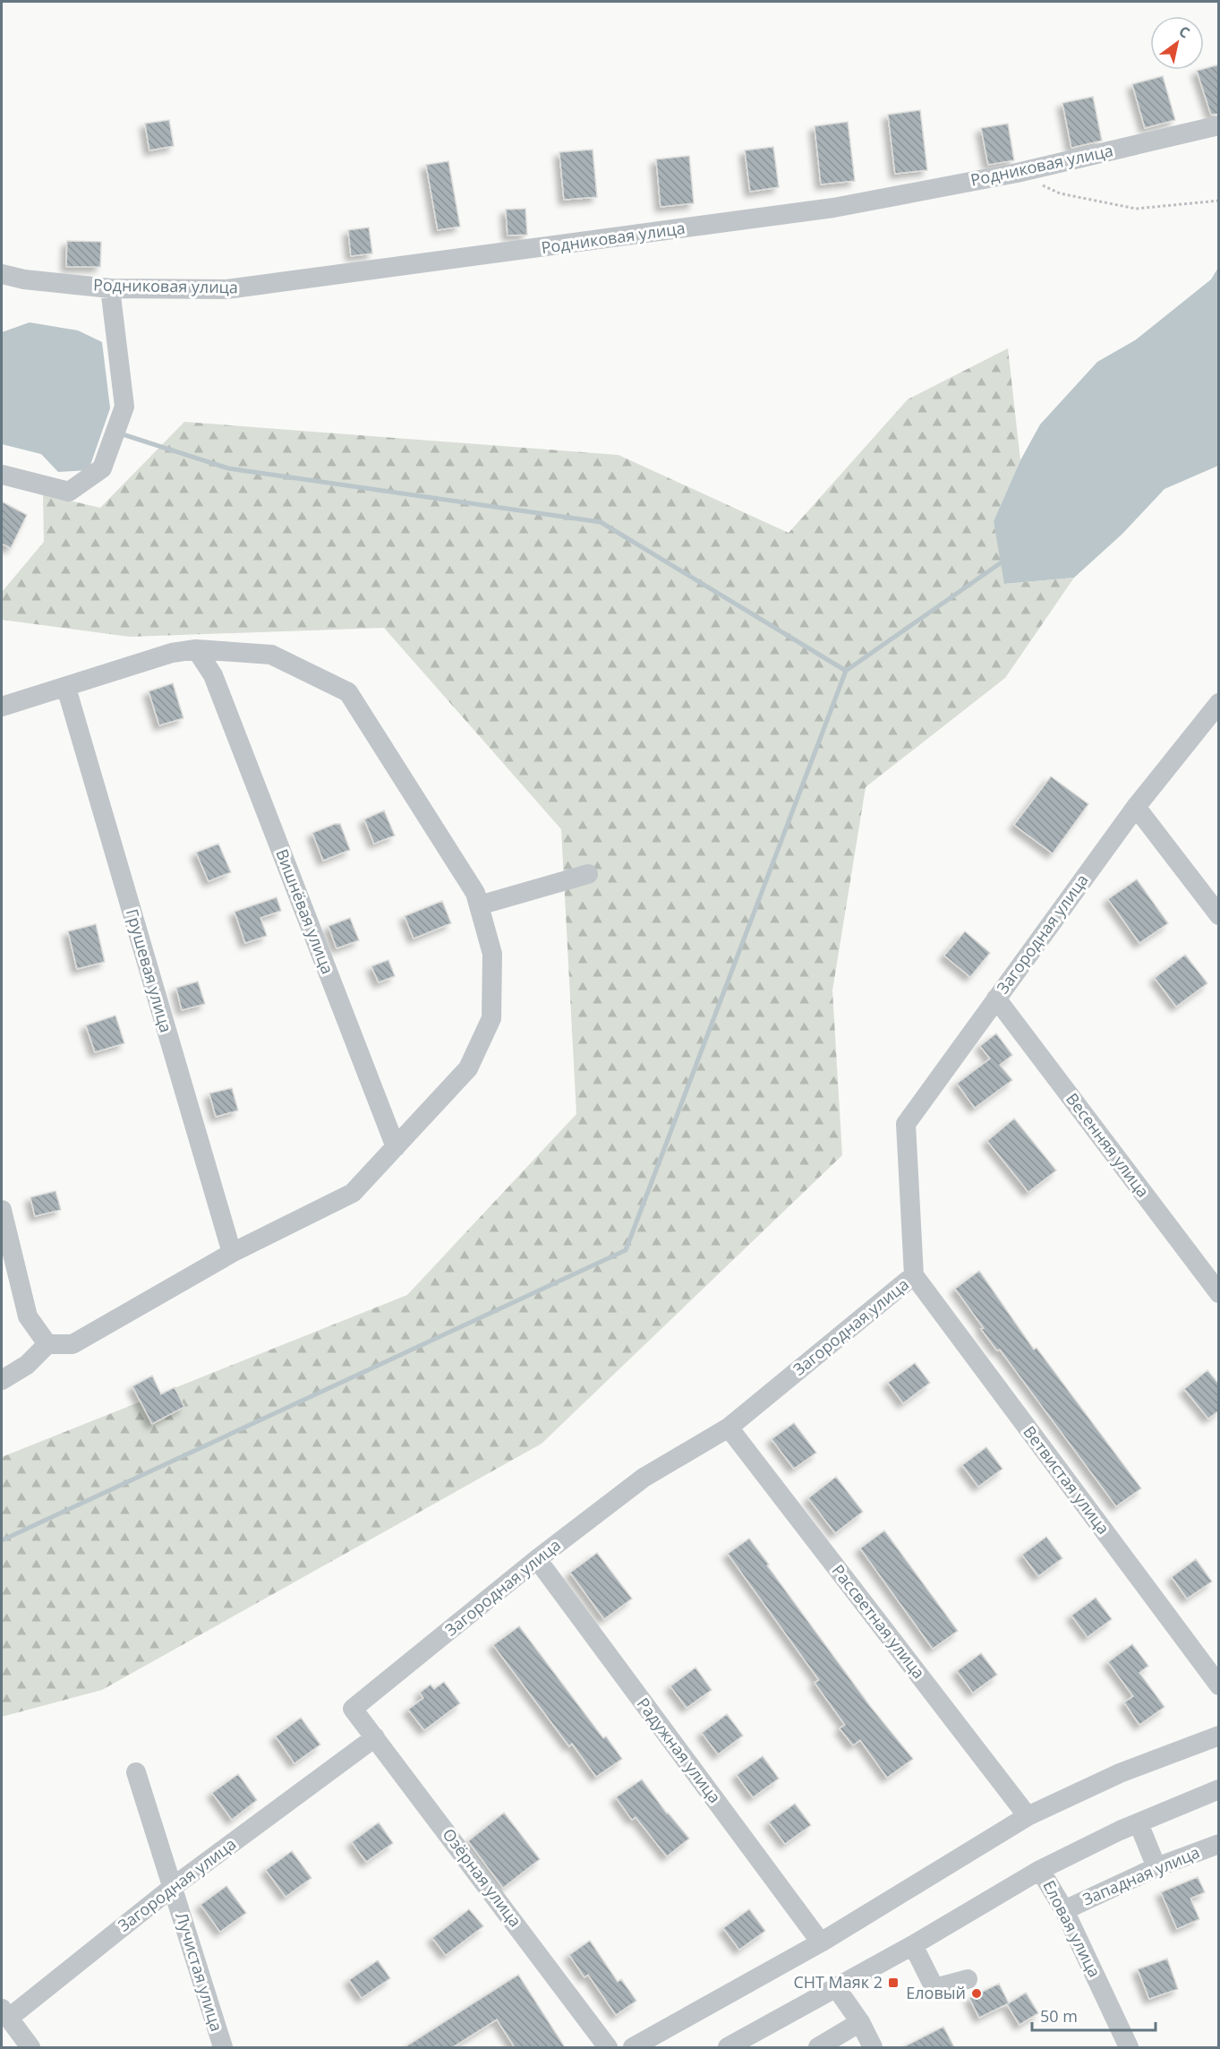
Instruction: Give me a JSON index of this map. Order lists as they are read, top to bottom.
{
  "streets": {
    "street": [
      "Родниковая улица",
      "Вишнёвая улица",
      "Загородная улица",
      "Грушевая улица",
      "Весенняя улица",
      "Ветвистая улица",
      "Рассветная улица",
      "Радужная улица",
      "Западная улица",
      "Озёрная улица",
      "Еловая улица",
      "Лучистая улица"
    ]
  },
  "crossings": [
    ["Загородная улица", "Весенняя улица"],
    ["Загородная улица", "Ветвистая улица"],
    ["Загородная улица", "Рассветная улица"],
    ["Загородная улица", "Радужная улица"],
    ["Загородная улица", "Озёрная улица"],
    ["Загородная улица", "Лучистая улица"],
    ["Западная улица", "Еловая улица"]
  ],
  "places": {
    "transit": ["СНТ Маяк 2"],
    "other": ["Еловый"]
  },
  "scale_bar": "50 m",
  "north": "top right"
}
